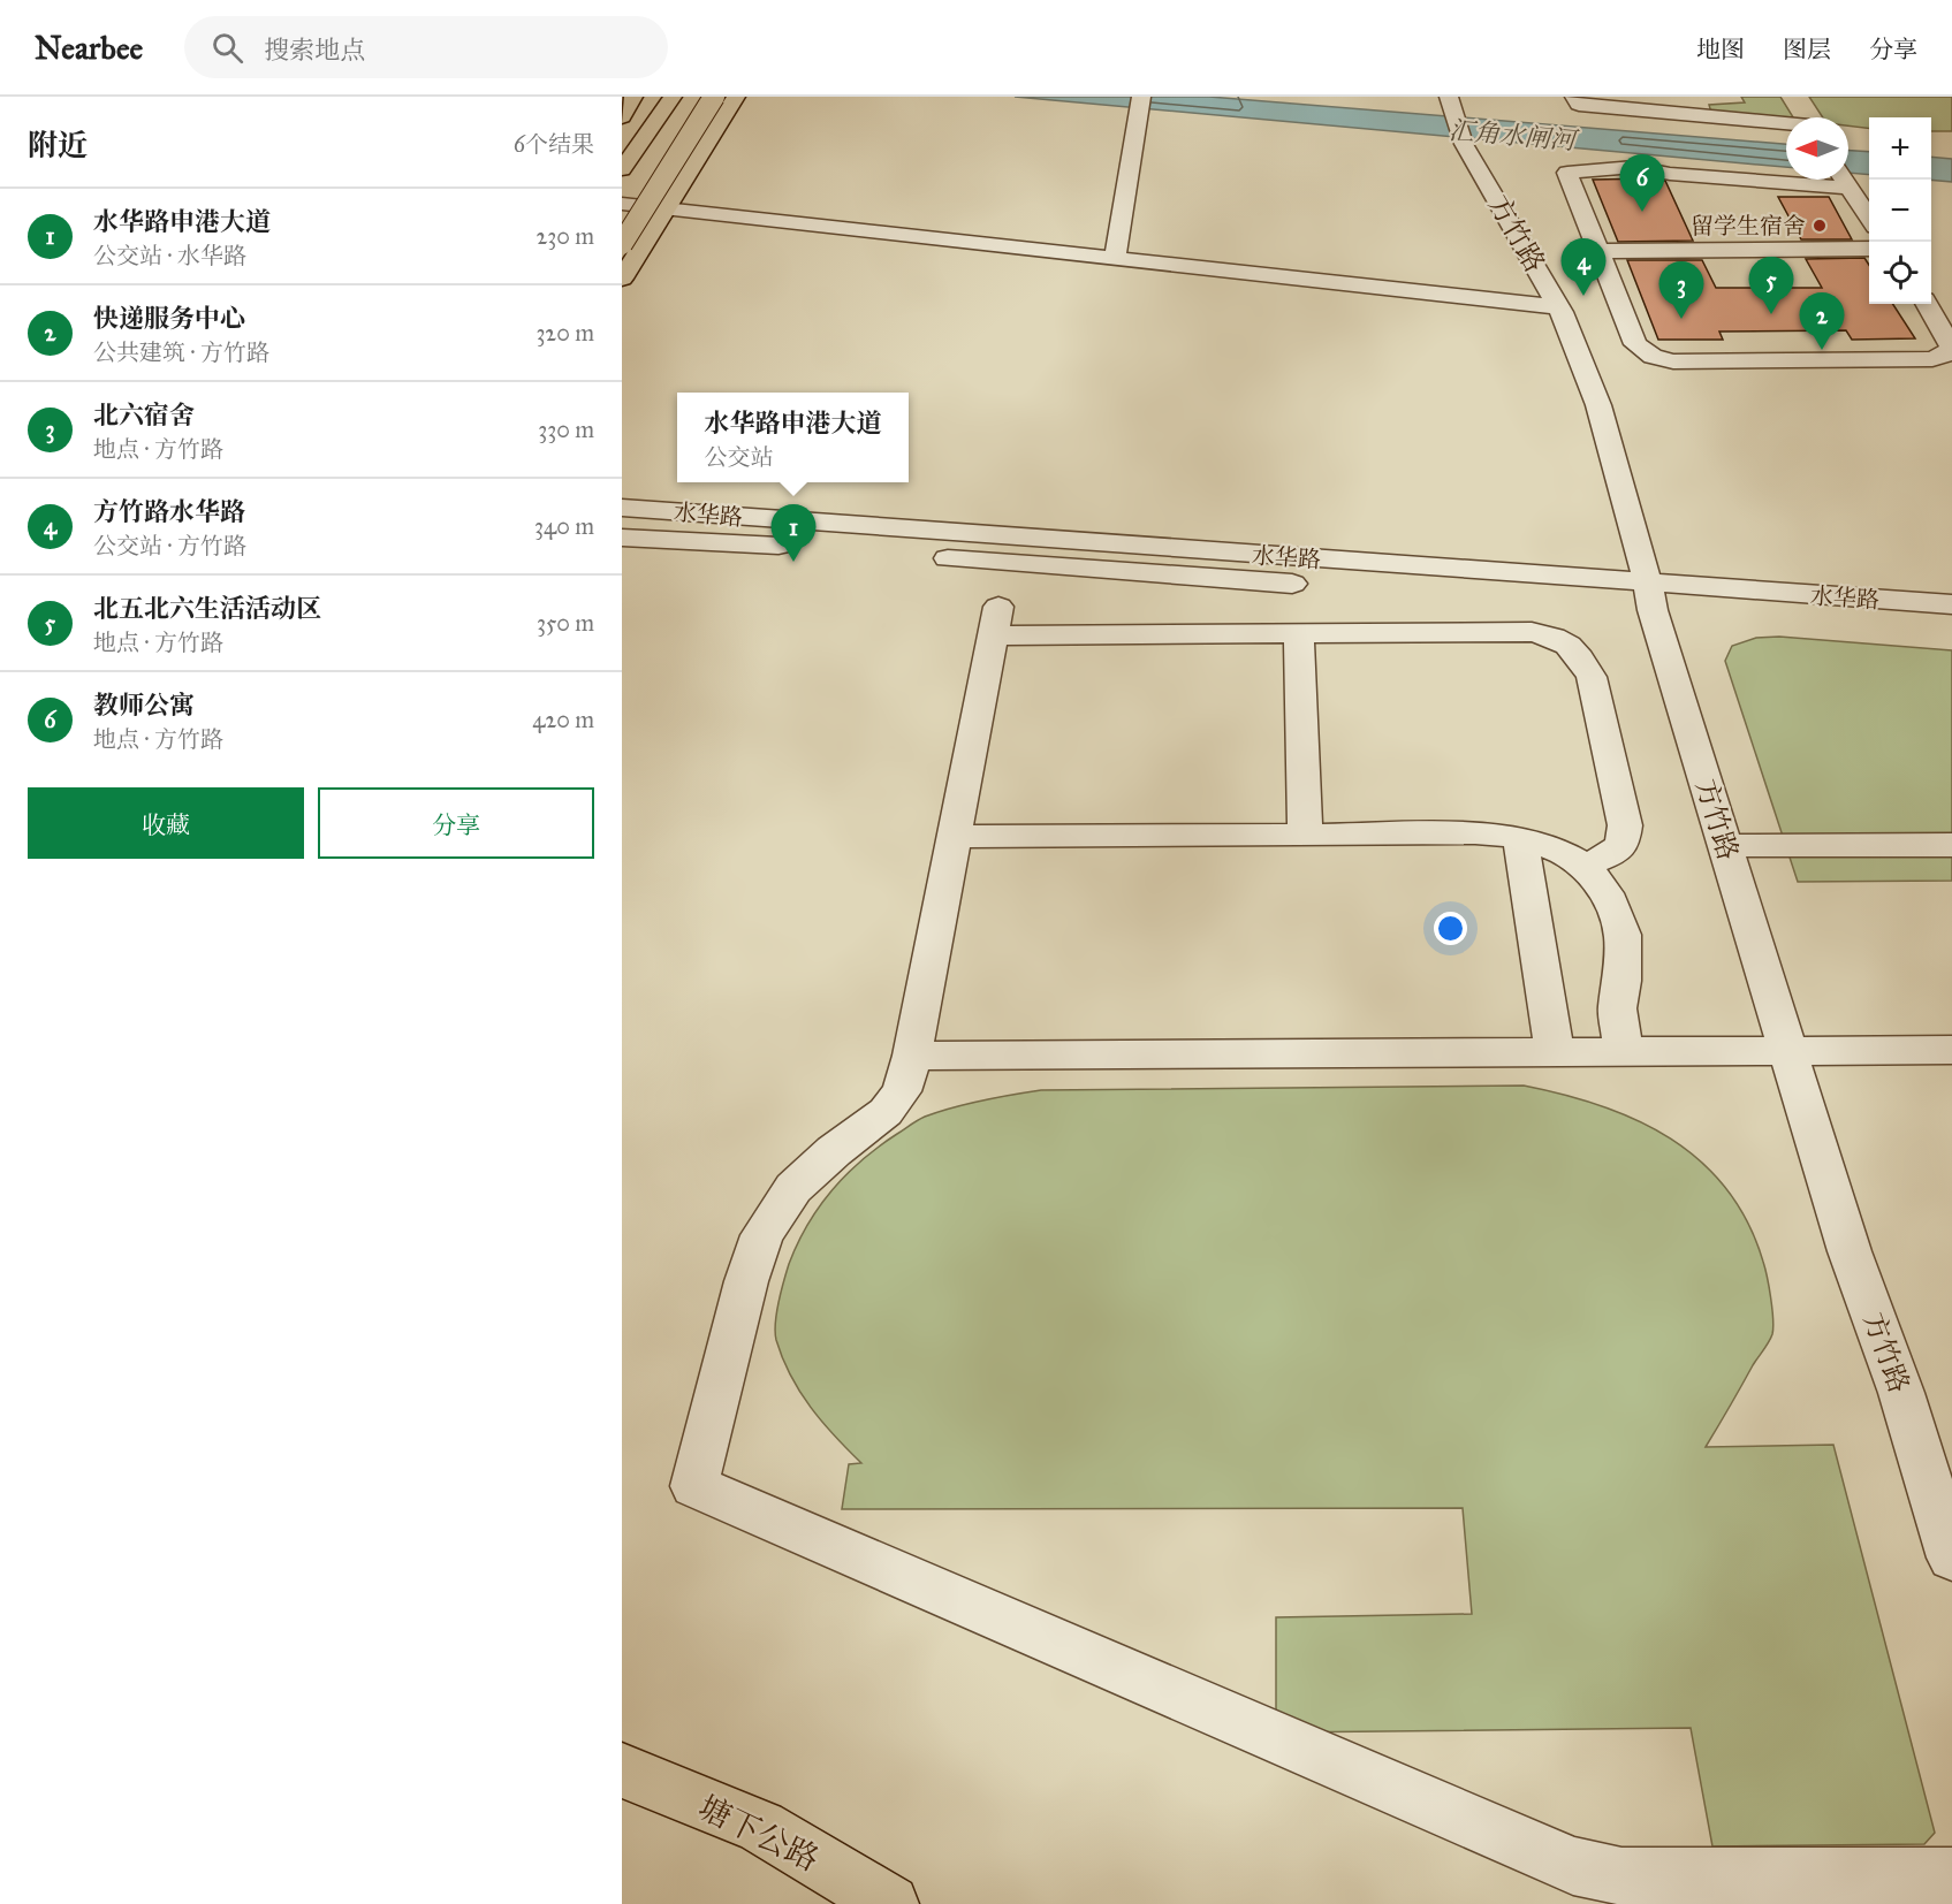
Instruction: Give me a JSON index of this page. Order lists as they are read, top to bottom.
{
  "streets": {
    "main road": ["塘下公路"],
    "street": ["方竹路", "水华路"]
  },
  "crossings": [
    ["方竹路", "水华路"]
  ],
  "water": ["汇角水闸河"],
  "places": ["留学生宿舍"],
  "north": "left",
  "page": {
    "header": "Nearbee",
    "search": "搜索地点",
    "nav": ["地图", "图层", "分享"],
    "heading": ["附近", "6个结果"],
    "map_buttons": ["+", "−"],
    "pins": [
      "6",
      "4",
      "5",
      "3",
      "2",
      "1"
    ],
    "list": [
      {
        "mark": "1",
        "name": "水华路申港大道",
        "note": "公交站 · 水华路",
        "value": "230 m"
      },
      {
        "mark": "2",
        "name": "快递服务中心",
        "note": "公共建筑 · 方竹路",
        "value": "320 m"
      },
      {
        "mark": "3",
        "name": "北六宿舍",
        "note": "地点 · 方竹路",
        "value": "330 m"
      },
      {
        "mark": "4",
        "name": "方竹路水华路",
        "note": "公交站 · 方竹路",
        "value": "340 m"
      },
      {
        "mark": "5",
        "name": "北五北六生活活动区",
        "note": "地点 · 方竹路",
        "value": "350 m"
      },
      {
        "mark": "6",
        "name": "教师公寓",
        "note": "地点 · 方竹路",
        "value": "420 m"
      }
    ],
    "popup": ["水华路申港大道", "公交站"],
    "buttons": ["收藏", "分享"]
  }
}
